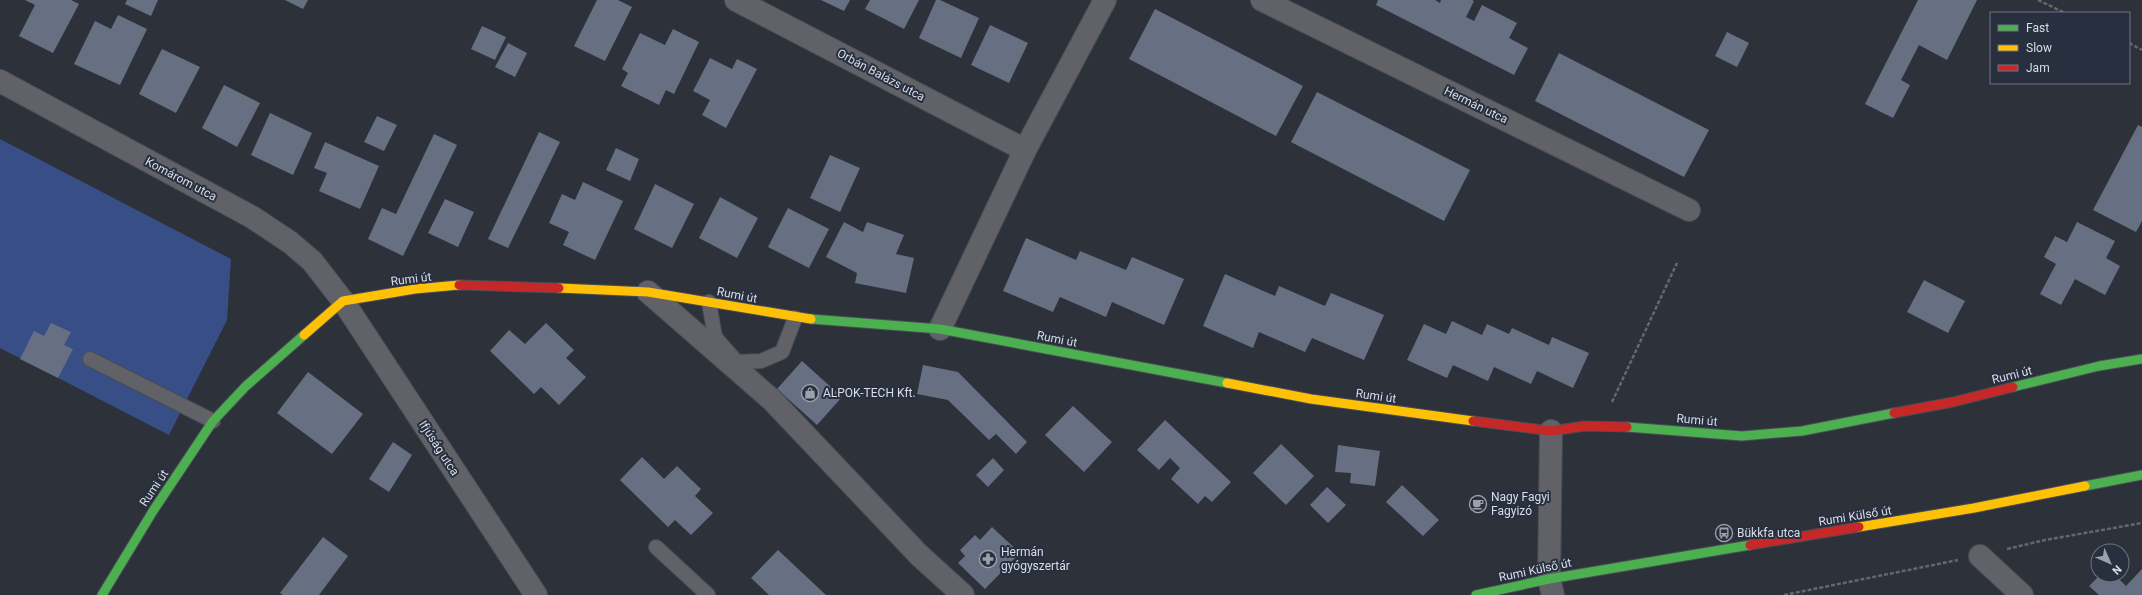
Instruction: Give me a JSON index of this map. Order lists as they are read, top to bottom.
{
  "streets": {
    "street": [
      "Orbán Balázs utca",
      "Hermán utca",
      "Komárom utca",
      "Rumi út",
      "Ifjúság utca",
      "Rumi Külső út"
    ]
  },
  "crossings": [
    ["Komárom utca", "Rumi út"],
    ["Komárom utca", "Ifjúság utca"],
    ["Rumi út", "Ifjúság utca"]
  ],
  "places": {
    "shop": ["ALPOK-TECH Kft."],
    "cafe": ["Nagy Fagyi Fagyizó"],
    "bus stop": ["Bükkfa utca"],
    "pharmacy": ["Hermán gyógyszertár"]
  },
  "legend": ["Fast", "Slow", "Jam"],
  "north": "bottom right"
}
